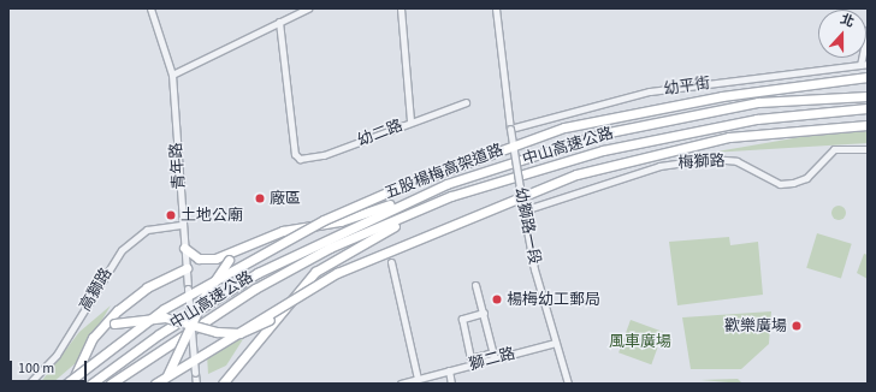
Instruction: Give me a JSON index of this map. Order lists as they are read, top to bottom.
{
  "streets": {
    "highway": ["中山高速公路", "五股楊梅高架道路"],
    "street": [
      "幼平街",
      "幼二路",
      "梅獅路",
      "青年路",
      "幼獅路一段",
      "高獅路",
      "獅二路"
    ]
  },
  "crossings": [
    ["幼平街", "幼獅路一段"],
    ["梅獅路", "幼獅路一段"],
    ["青年路", "高獅路"],
    ["幼獅路一段", "獅二路"]
  ],
  "parks": ["風車廣場"],
  "places": [
    "廠區",
    "土地公廟",
    "楊梅幼工郵局",
    "歡樂廣場"
  ],
  "scale_bar": "100 m",
  "north": "top"
}
